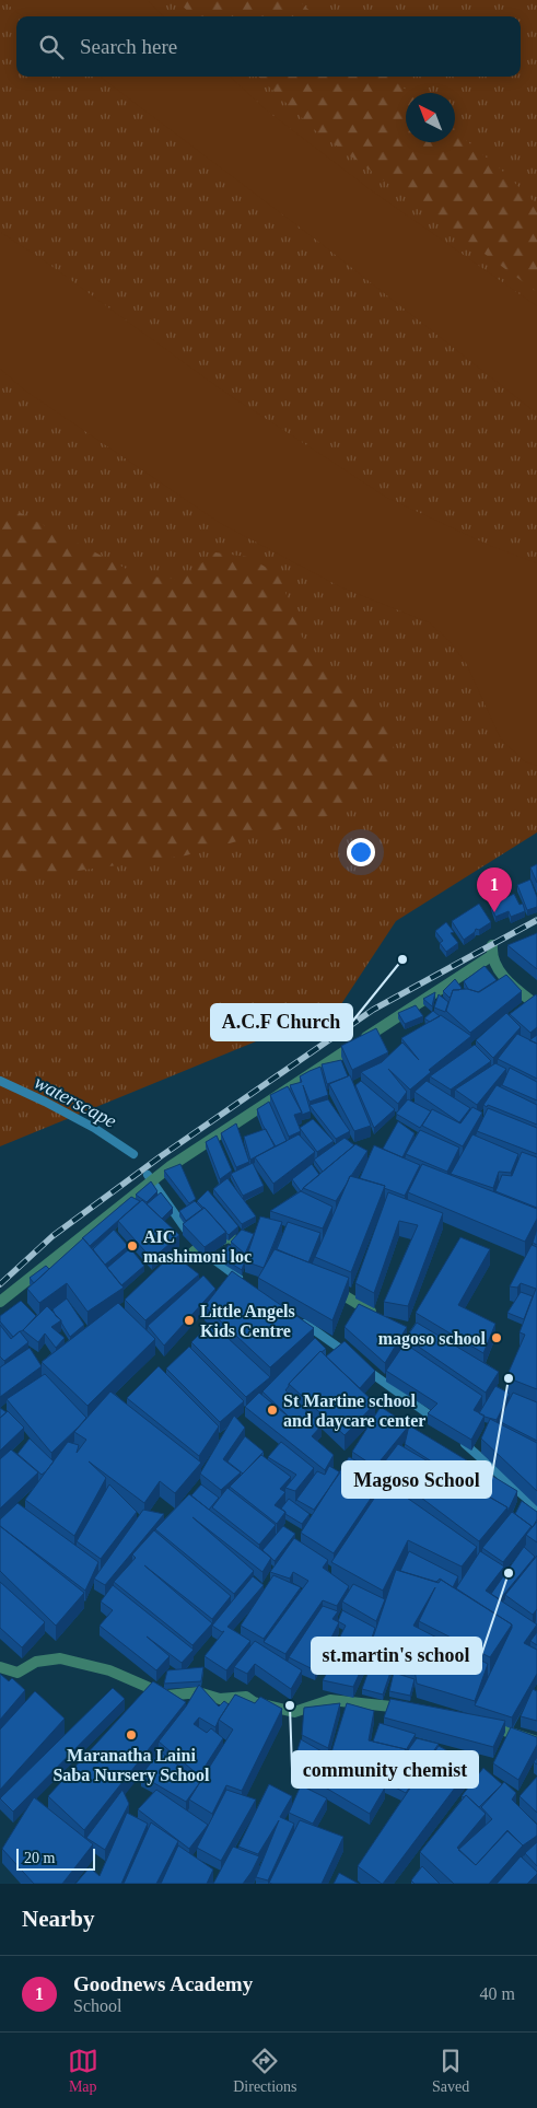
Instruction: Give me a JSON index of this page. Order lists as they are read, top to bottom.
{
  "water": ["waterscape"],
  "places": [
    "A.C.F Church",
    "AIC mashimoni loc",
    "Little Angels Kids Centre",
    "magoso school",
    "Magoso School",
    "St Martine school and daycare center",
    "st.martin's school",
    "community chemist",
    "Maranatha Laini Saba Nursery School"
  ],
  "scale_bar": "20 m",
  "north": "top left",
  "page": {
    "search": "Search here",
    "pins": "1",
    "scale": "20 m",
    "heading": "Nearby",
    "list": [
      {
        "mark": "1",
        "name": "Goodnews Academy",
        "note": "School",
        "value": "40 m"
      }
    ],
    "nav": ["Map", "Directions", "Saved"]
  }
}
